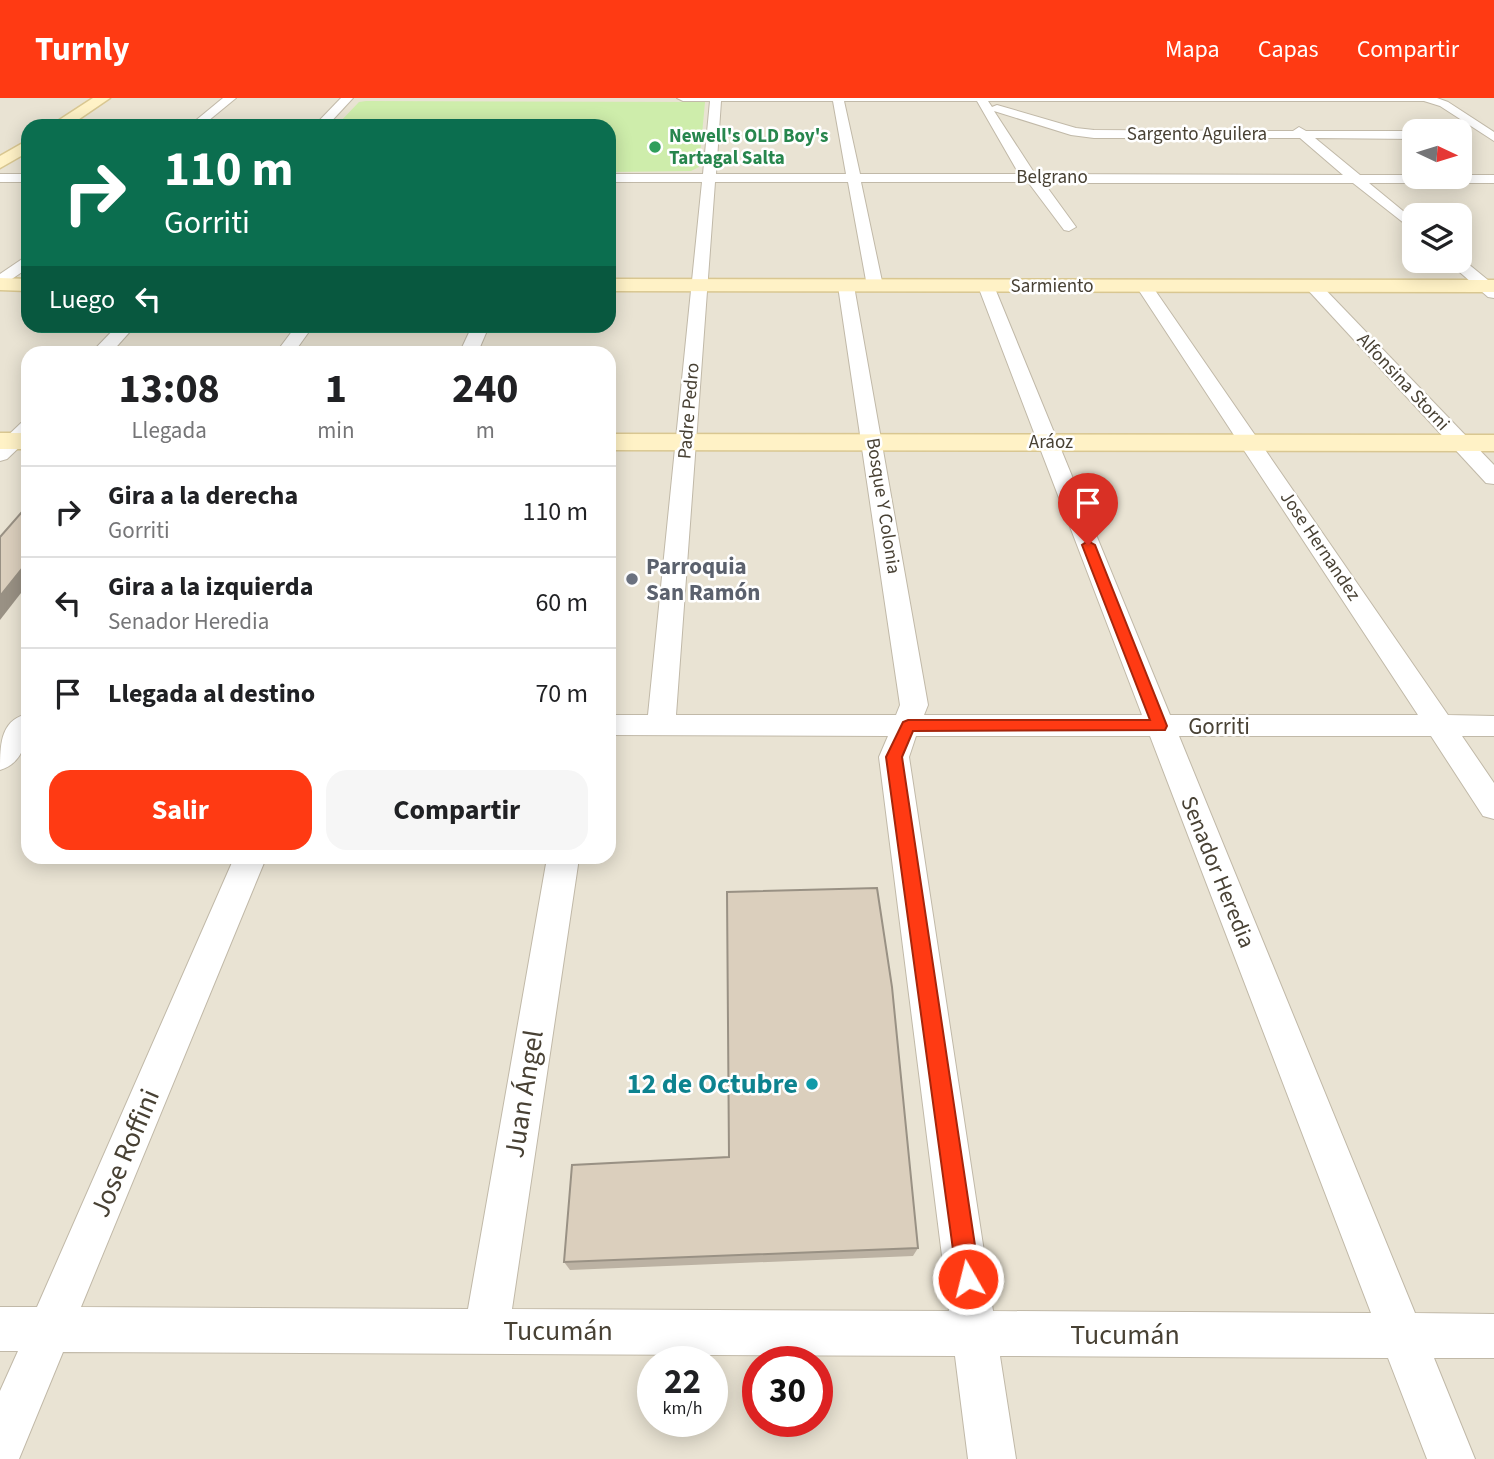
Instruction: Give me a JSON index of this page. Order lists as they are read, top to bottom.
{
  "streets": {
    "street": [
      "Sargento Aguilera",
      "Belgrano",
      "Sarmiento",
      "Alfonsina Storni",
      "Padre Pedro",
      "Aráoz",
      "Bosque Y Colonia",
      "Jose Hernandez",
      "Gorriti",
      "Senador Heredia",
      "Juan Ángel",
      "Jose Roffini",
      "Tucumán"
    ]
  },
  "crossings": [
    ["Belgrano", "Padre Pedro"],
    ["Sarmiento", "Alfonsina Storni"],
    ["Sarmiento", "Padre Pedro"],
    ["Sarmiento", "Bosque Y Colonia"],
    ["Sarmiento", "Jose Hernandez"],
    ["Sarmiento", "Senador Heredia"],
    ["Alfonsina Storni", "Aráoz"],
    ["Padre Pedro", "Aráoz"],
    ["Padre Pedro", "Gorriti"],
    ["Aráoz", "Bosque Y Colonia"],
    ["Aráoz", "Jose Hernandez"],
    ["Aráoz", "Senador Heredia"],
    ["Bosque Y Colonia", "Gorriti"],
    ["Jose Hernandez", "Gorriti"],
    ["Gorriti", "Senador Heredia"],
    ["Senador Heredia", "Tucumán"],
    ["Juan Ángel", "Tucumán"],
    ["Jose Roffini", "Tucumán"]
  ],
  "places": ["Newell's OLD Boy's Tartagal Salta", "Parroquia San Ramón", "12 de Octubre"],
  "north": "right",
  "page": {
    "header": "Turnly",
    "nav": ["Mapa", "Capas", "Compartir"],
    "turn": ["110 m", "Gorriti"],
    "then": "Luego",
    "eta": [
      "13:08",
      "Llegada",
      "1",
      "min",
      "240",
      "m"
    ],
    "list": [
      {
        "name": "Gira a la derecha",
        "note": "Gorriti",
        "value": "110 m"
      },
      {
        "name": "Gira a la izquierda",
        "note": "Senador Heredia",
        "value": "60 m"
      },
      {
        "name": "Llegada al destino",
        "value": "70 m"
      }
    ],
    "buttons": ["Salir", "Compartir"],
    "speed": "22 km/h",
    "limit": "30"
  }
}
